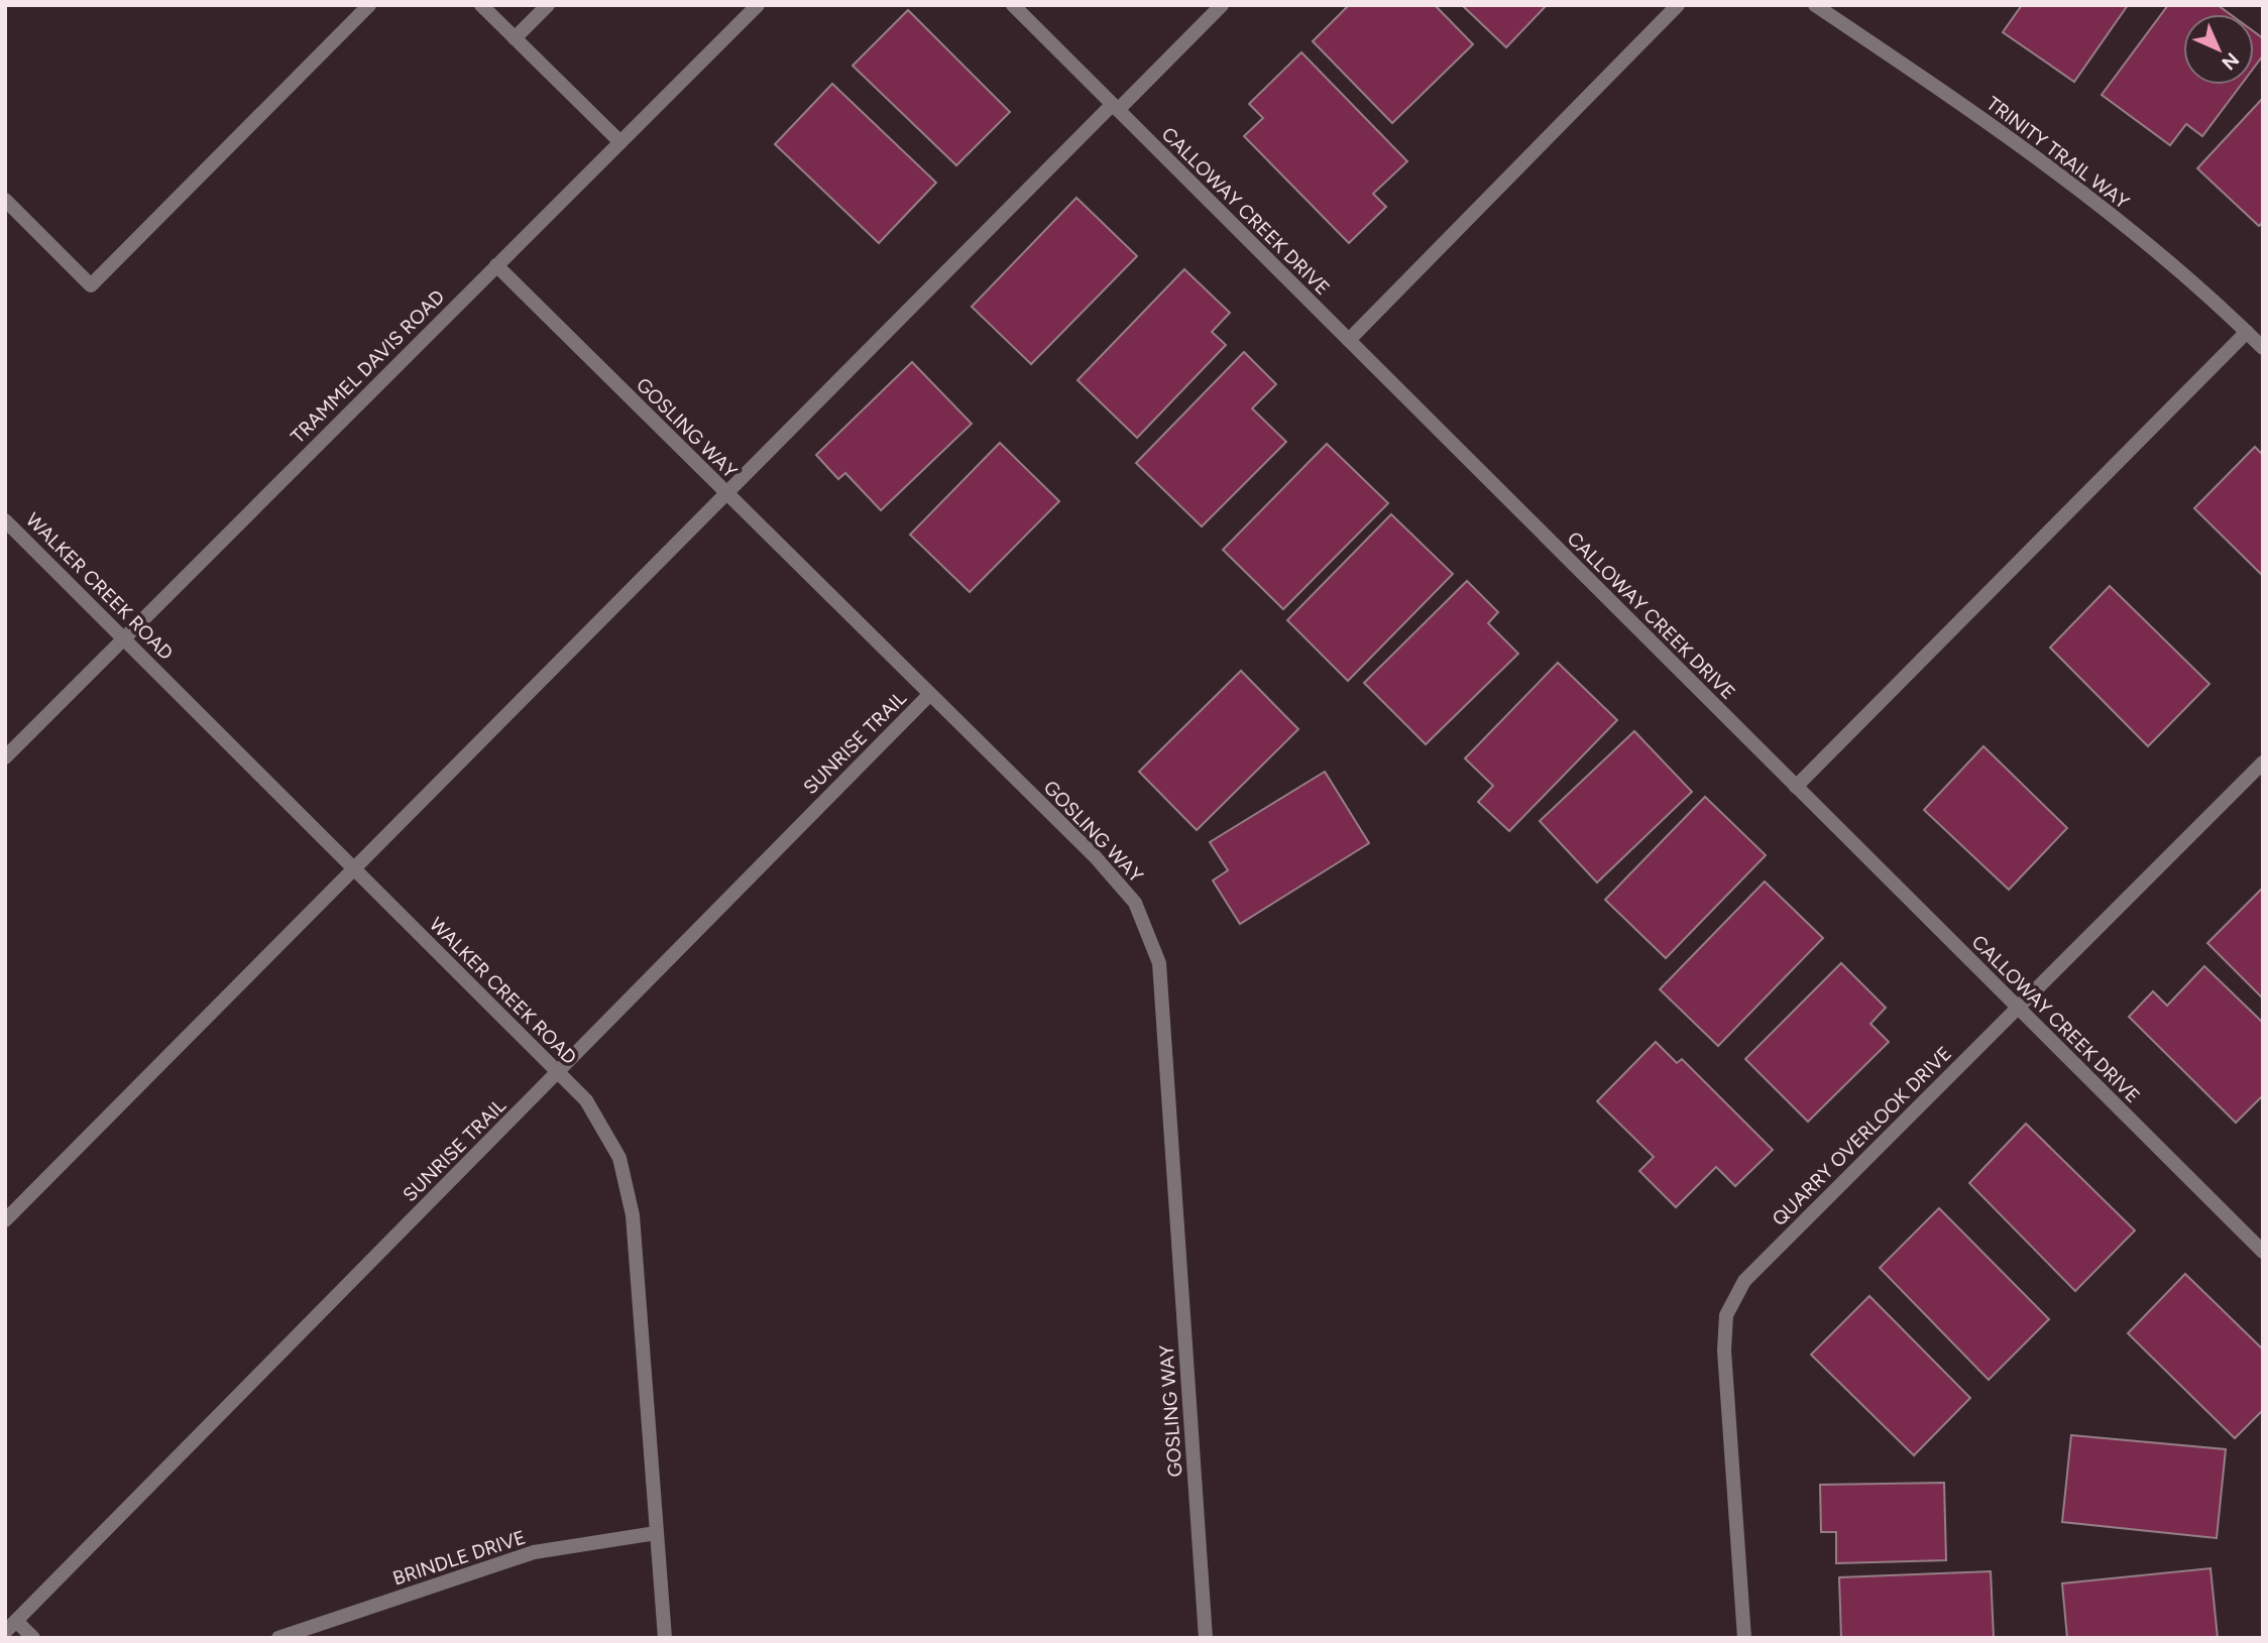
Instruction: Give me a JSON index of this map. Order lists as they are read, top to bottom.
{
  "streets": {
    "street": [
      "TRINITY TRAIL WAY",
      "CALLOWAY CREEK DRIVE",
      "TRAMMEL DAVIS ROAD",
      "GOSLING WAY",
      "WALKER CREEK ROAD",
      "SUNRISE TRAIL",
      "QUARRY OVERLOOK DRIVE",
      "BRINDLE DRIVE"
    ]
  },
  "crossings": [
    ["CALLOWAY CREEK DRIVE", "QUARRY OVERLOOK DRIVE"],
    ["TRAMMEL DAVIS ROAD", "GOSLING WAY"],
    ["TRAMMEL DAVIS ROAD", "WALKER CREEK ROAD"],
    ["GOSLING WAY", "SUNRISE TRAIL"],
    ["WALKER CREEK ROAD", "SUNRISE TRAIL"],
    ["WALKER CREEK ROAD", "BRINDLE DRIVE"]
  ],
  "north": "bottom right"
}
